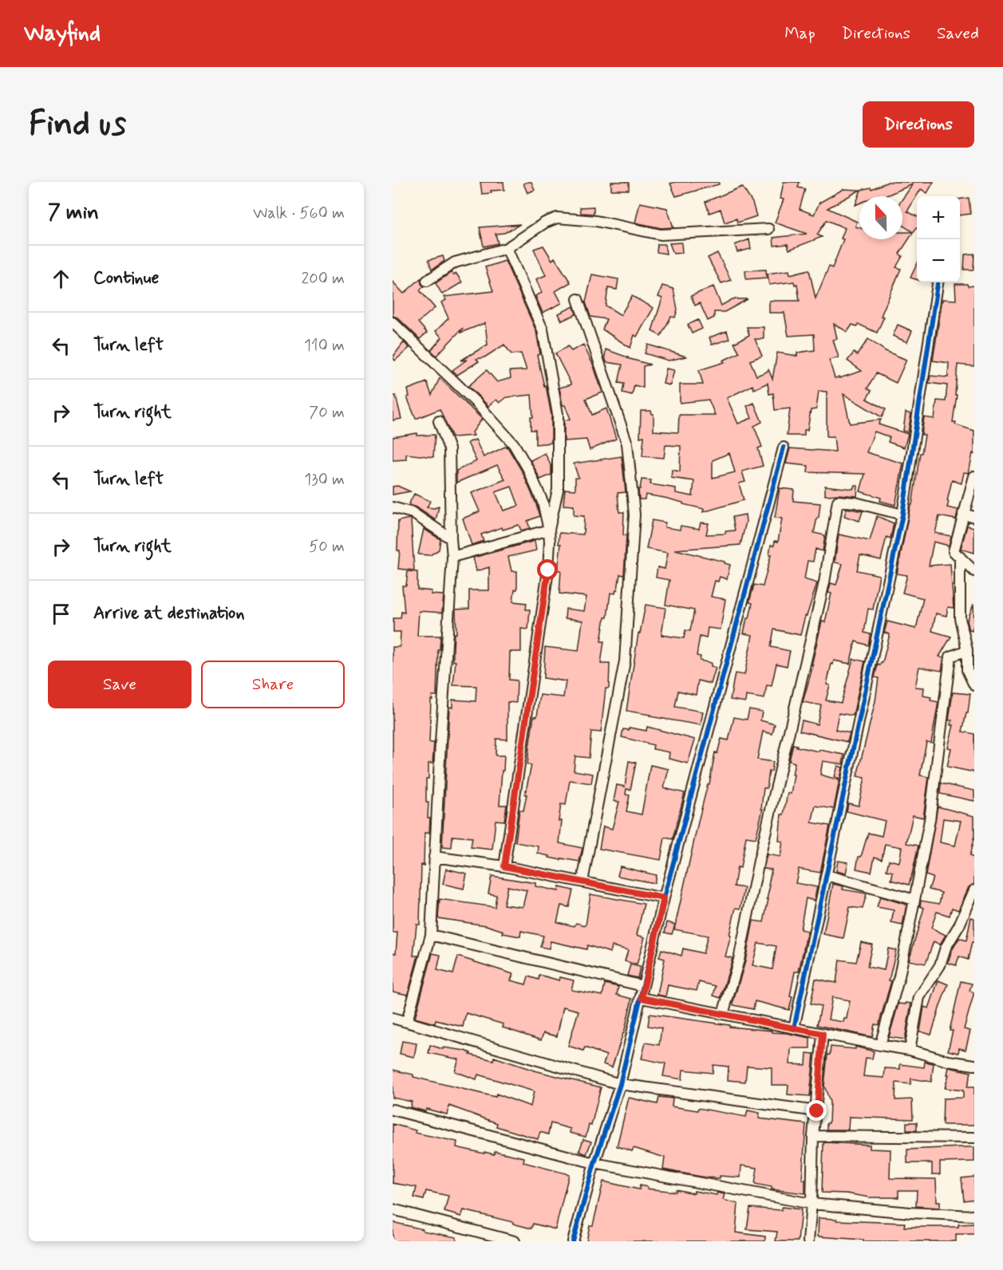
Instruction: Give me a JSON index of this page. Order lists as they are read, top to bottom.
{
  "north": "top",
  "page": {
    "header": "Wayfind",
    "nav": ["Map", "Directions", "Saved"],
    "buttons": [
      "Directions",
      ["Save", "Share"]
    ],
    "title": "Find us",
    "heading": ["7 min", "Walk · 560 m"],
    "map_buttons": ["+", "−"],
    "list": [
      ["Continue", "200 m"],
      ["Turn left", "110 m"],
      ["Turn right", "70 m"],
      ["Turn left", "130 m"],
      ["Turn right", "50 m"],
      "Arrive at destination"
    ]
  }
}
